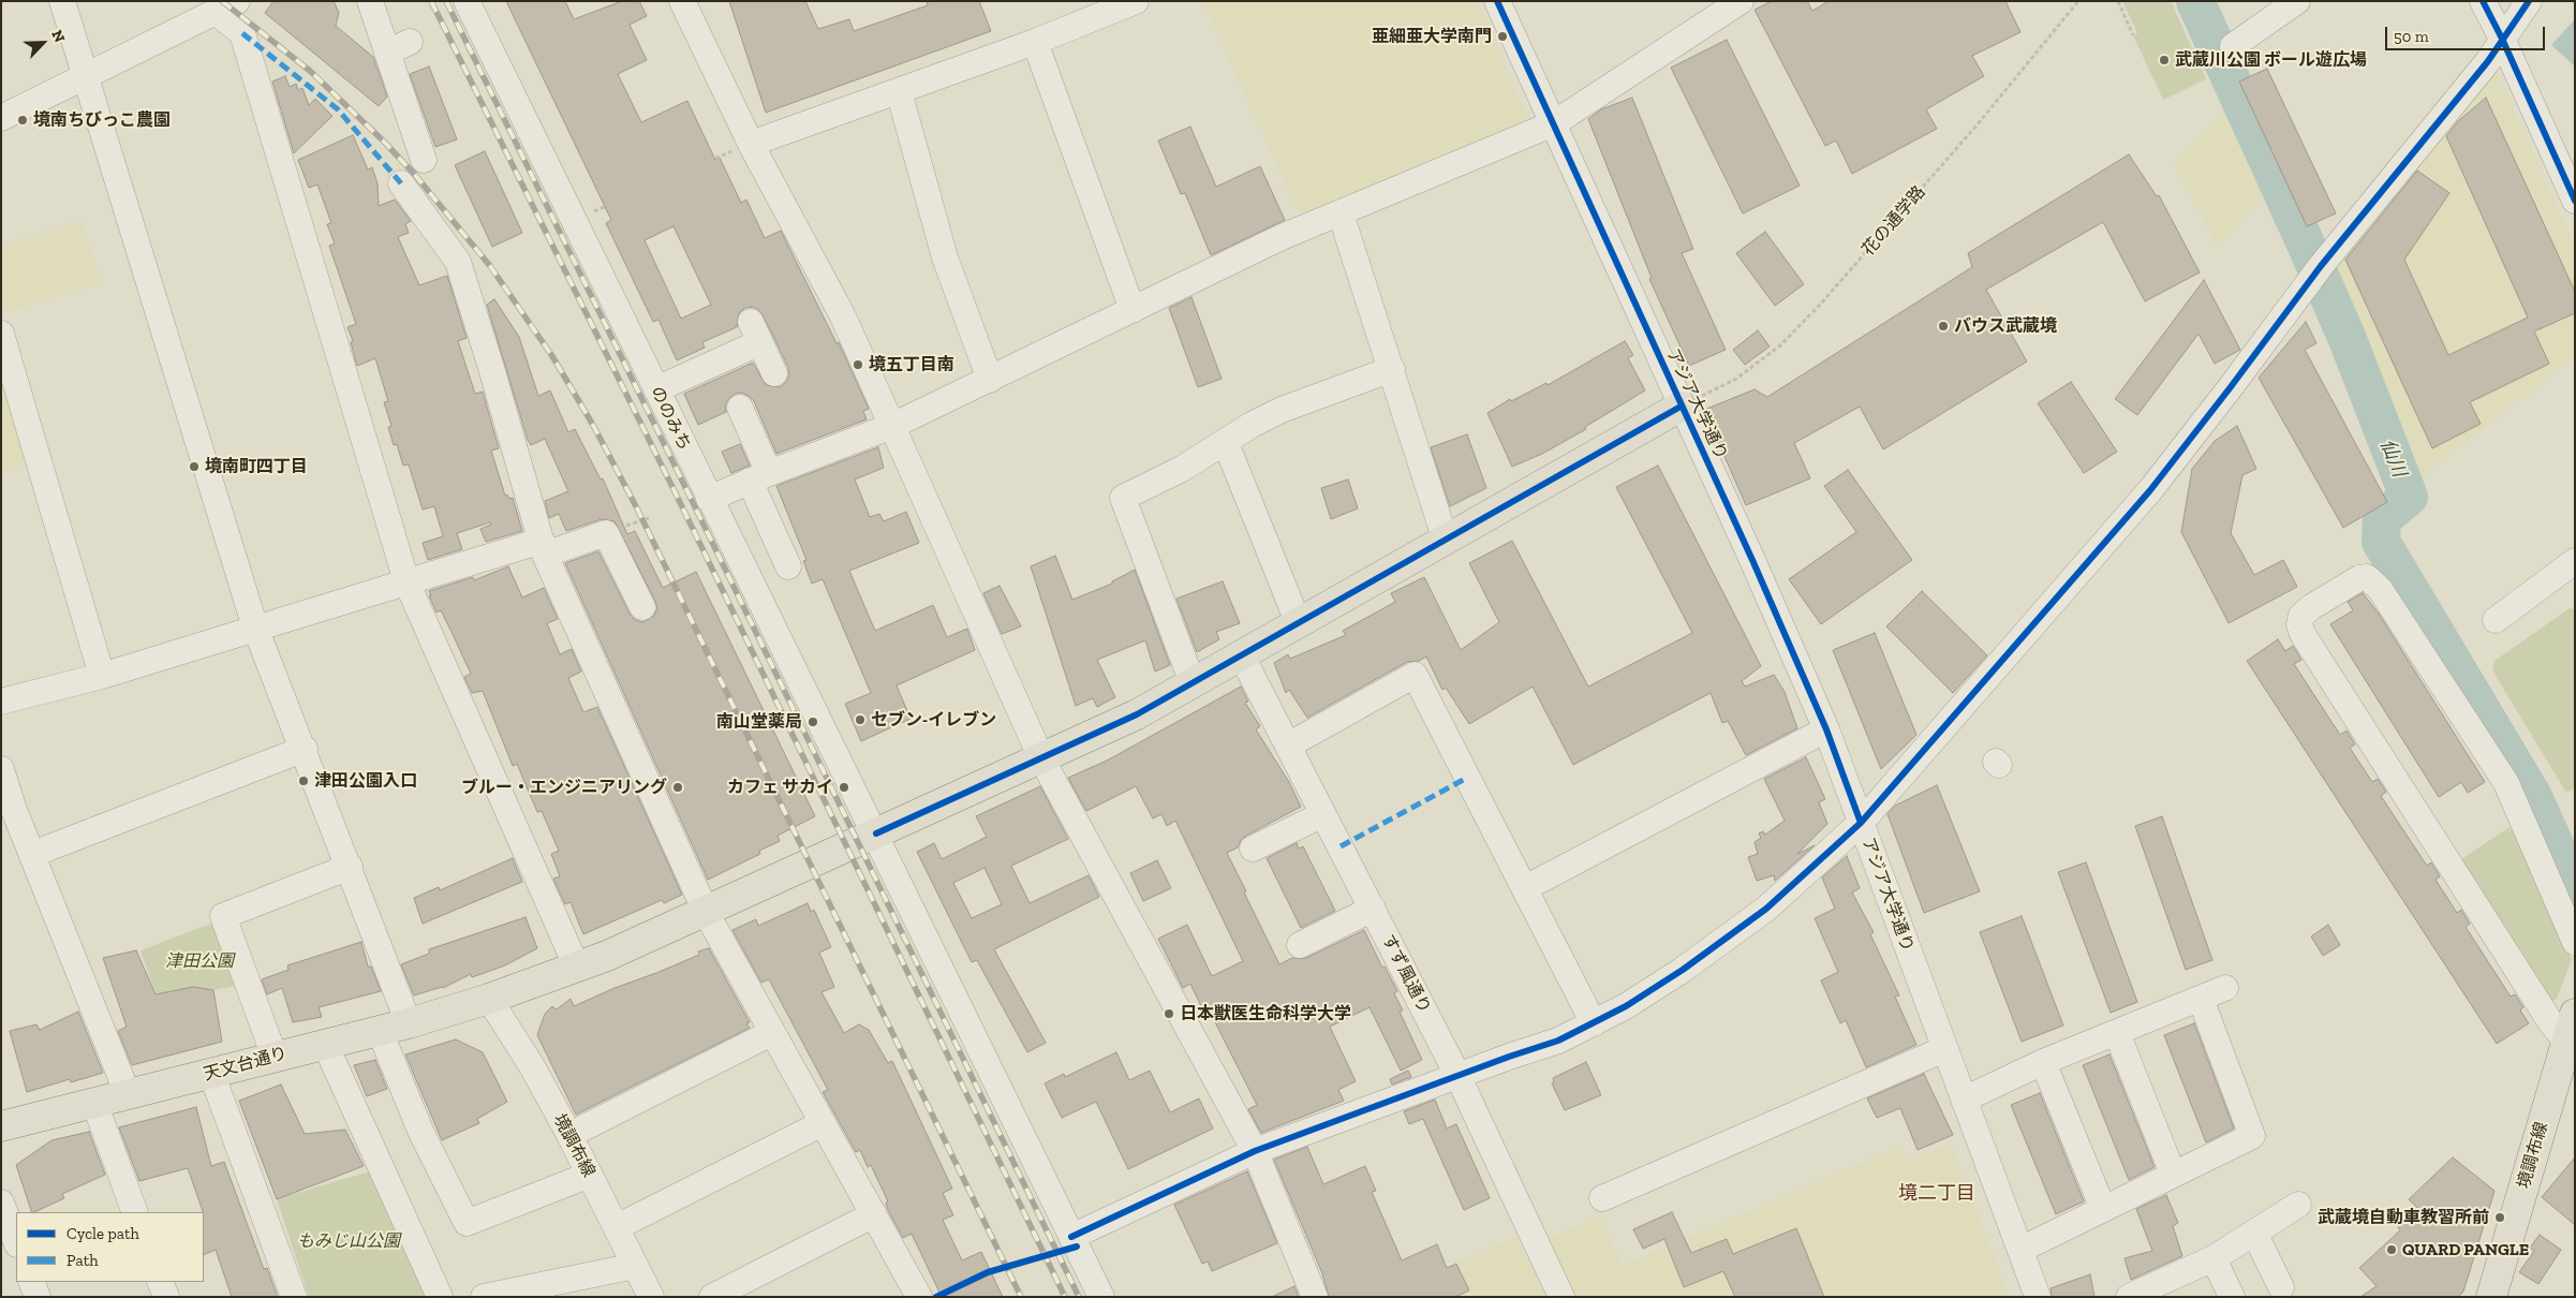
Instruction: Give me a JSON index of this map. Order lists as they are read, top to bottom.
{
  "streets": {
    "main road": ["天文台通り", "境調布線"],
    "street": ["アジア大学通り", "ののみち", "すず風通り"],
    "path": ["花の通学路"]
  },
  "crossings": [
    ["花の通学路", "アジア大学通り"],
    ["花の通学路", "天文台通り"],
    ["アジア大学通り", "天文台通り"],
    ["ののみち", "天文台通り"],
    ["すず風通り", "天文台通り"],
    ["天文台通り", "境調布線"]
  ],
  "districts": ["境二丁目"],
  "water": ["仙川"],
  "parks": ["津田公園", "もみじ山公園"],
  "places": [
    "亜細亜大学南門",
    "武蔵川公園 ボール遊広場",
    "境南ちびっこ農園",
    "バウス武蔵境",
    "境五丁目南",
    "境南町四丁目",
    "セブン-イレブン",
    "南山堂薬局",
    "津田公園入口",
    "ブルー・エンジニアリング",
    "カフェ サカイ",
    "日本獣医生命科学大学",
    "武蔵境自動車教習所前",
    "QUARD PANGLE"
  ],
  "legend": ["Cycle path", "Path"],
  "scale_bar": "50 m",
  "north": "top right"
}
